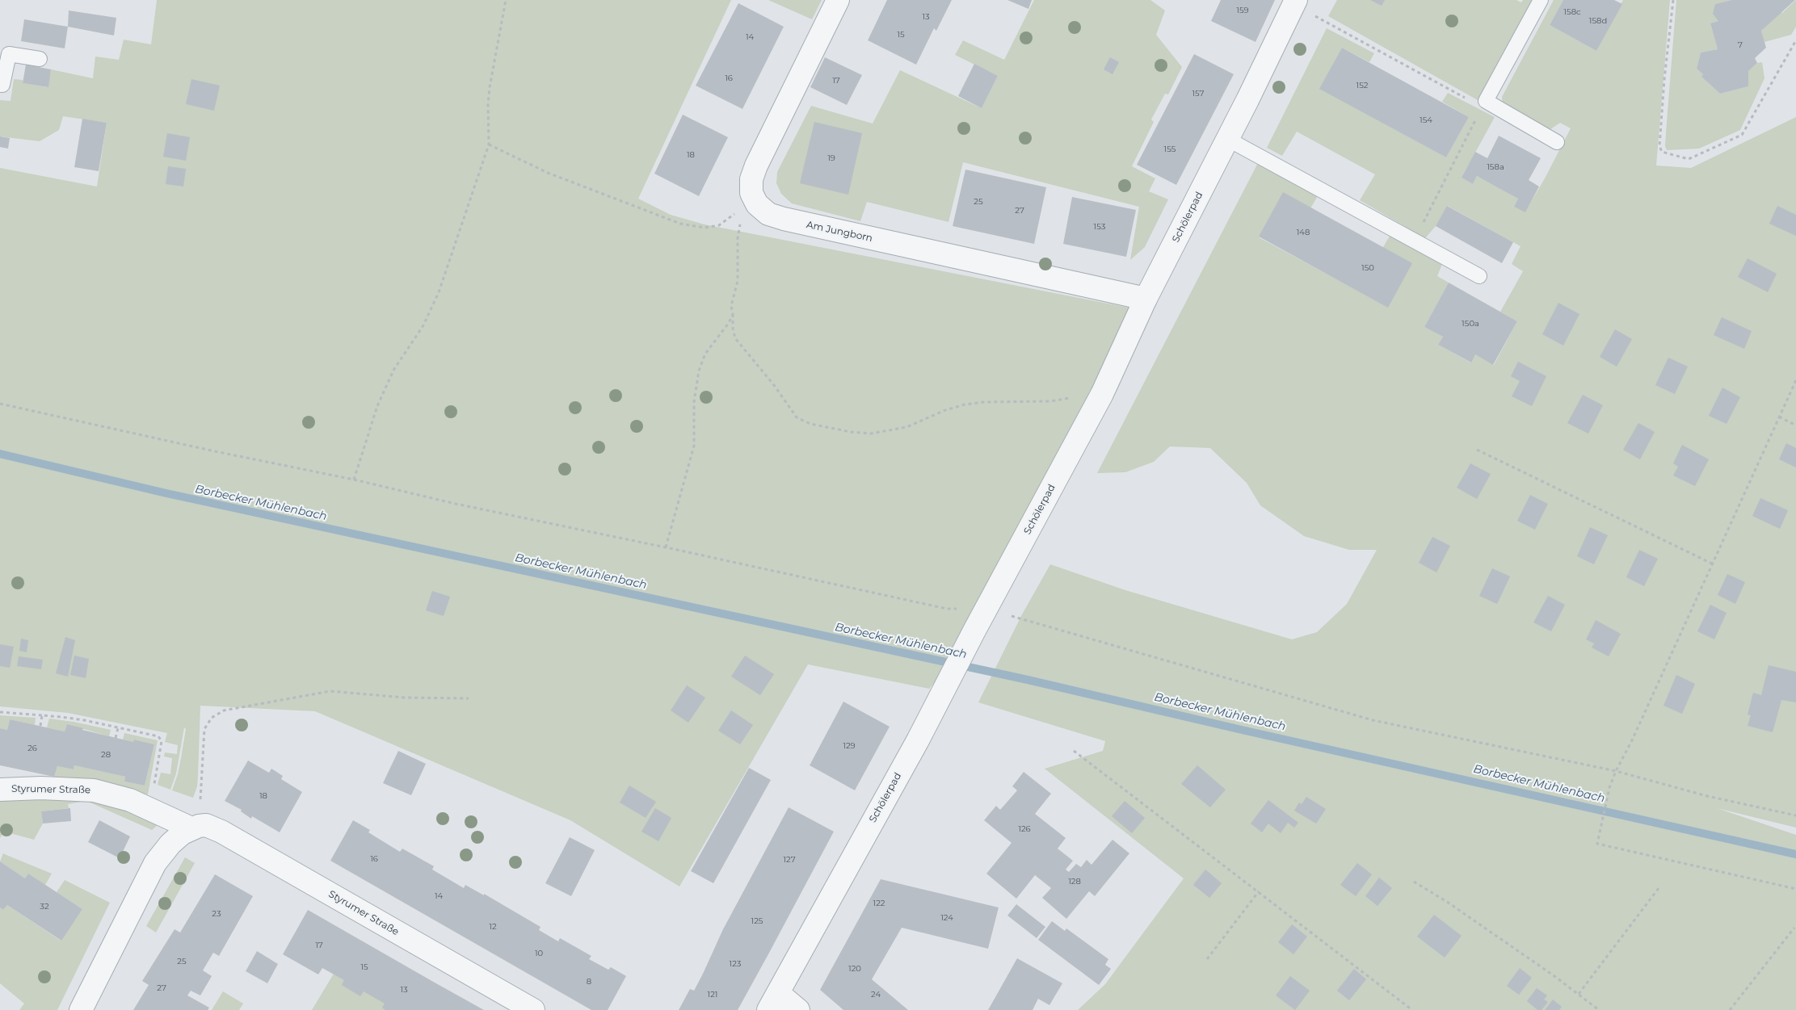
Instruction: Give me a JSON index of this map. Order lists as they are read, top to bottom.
{
  "streets": {
    "street": ["Schölerpad", "Am Jungborn", "Styrumer Straße"]
  },
  "crossings": [
    ["Schölerpad", "Am Jungborn"]
  ],
  "water": ["Borbecker Mühlenbach"],
  "house_numbers": [
    "159",
    "158c",
    "13",
    "158d",
    "15",
    "14",
    "7",
    "16",
    "17",
    "152",
    "157",
    "154",
    "155",
    "18",
    "19",
    "158a",
    "25",
    "27",
    "153",
    "148",
    "150",
    "150a",
    "129",
    "26",
    "28",
    "18",
    "126",
    "16",
    "127",
    "128",
    "14",
    "122",
    "32",
    "23",
    "124",
    "125",
    "12",
    "17",
    "10",
    "25",
    "123",
    "15",
    "120",
    "8",
    "27",
    "13",
    "121",
    "24"
  ]
}
